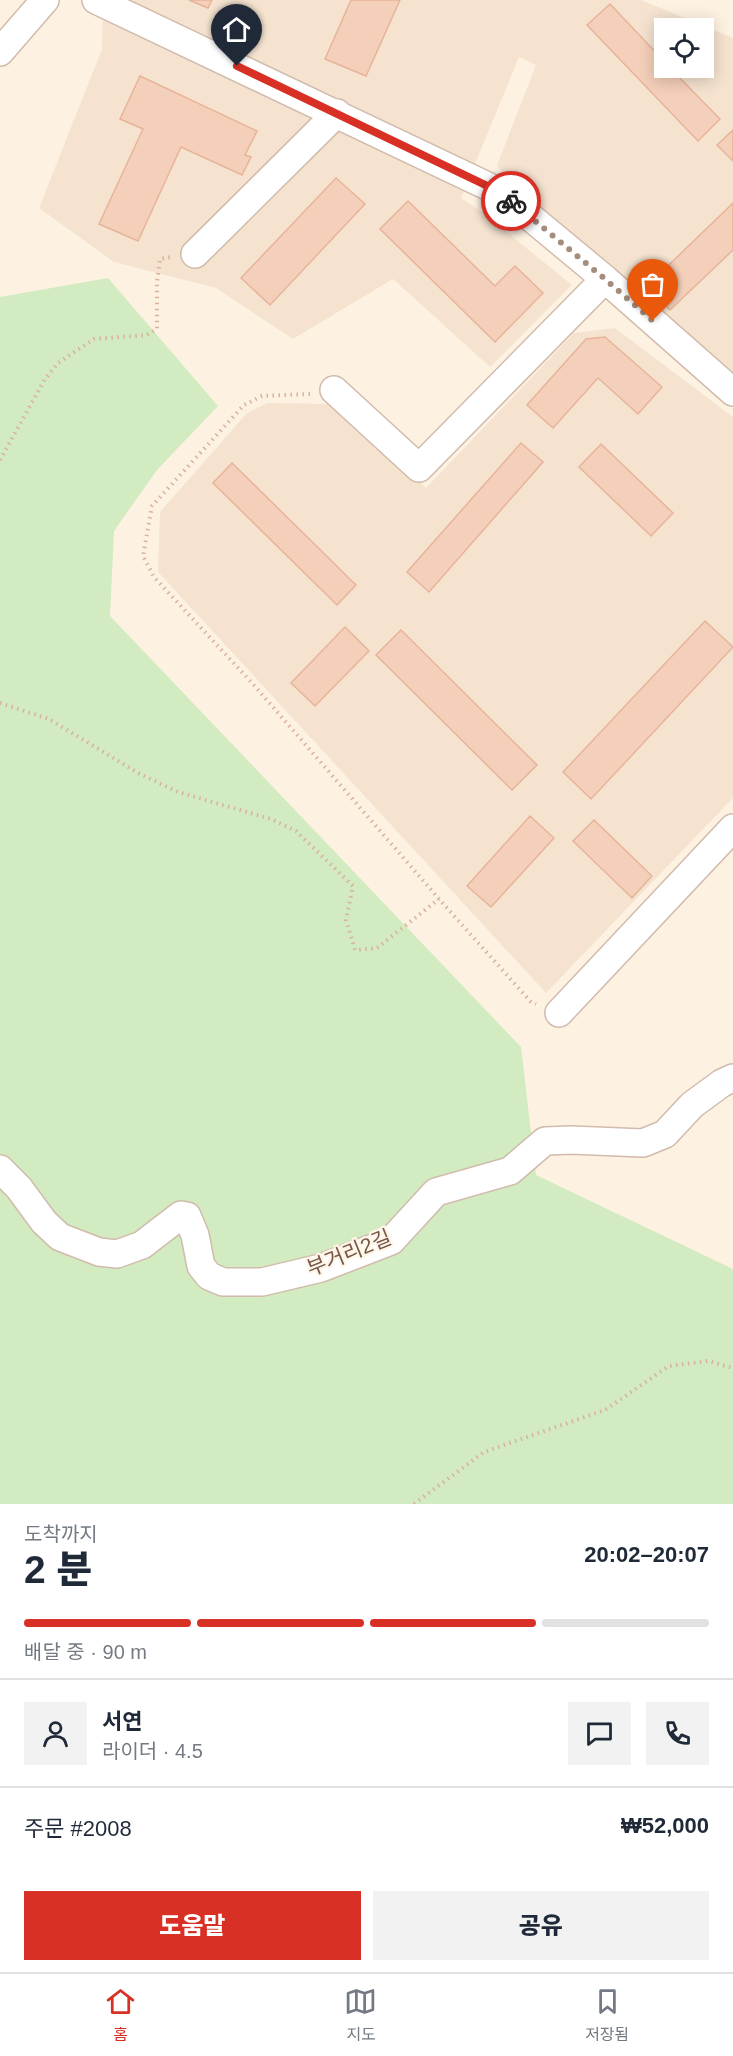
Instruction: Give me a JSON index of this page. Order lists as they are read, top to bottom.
{
  "streets": {
    "street": ["부거리2길"]
  },
  "page": {
    "heading": ["2 분", "도착까지", "20:02–20:07"],
    "panel": [
      "서연",
      "라이더 · 4.5",
      "주문 #2008",
      "₩52,000"
    ],
    "bar": "배달 중 · 90 m",
    "buttons": ["도움말", "공유"],
    "tabs": ["홈", "지도", "저장됨"]
  }
}
